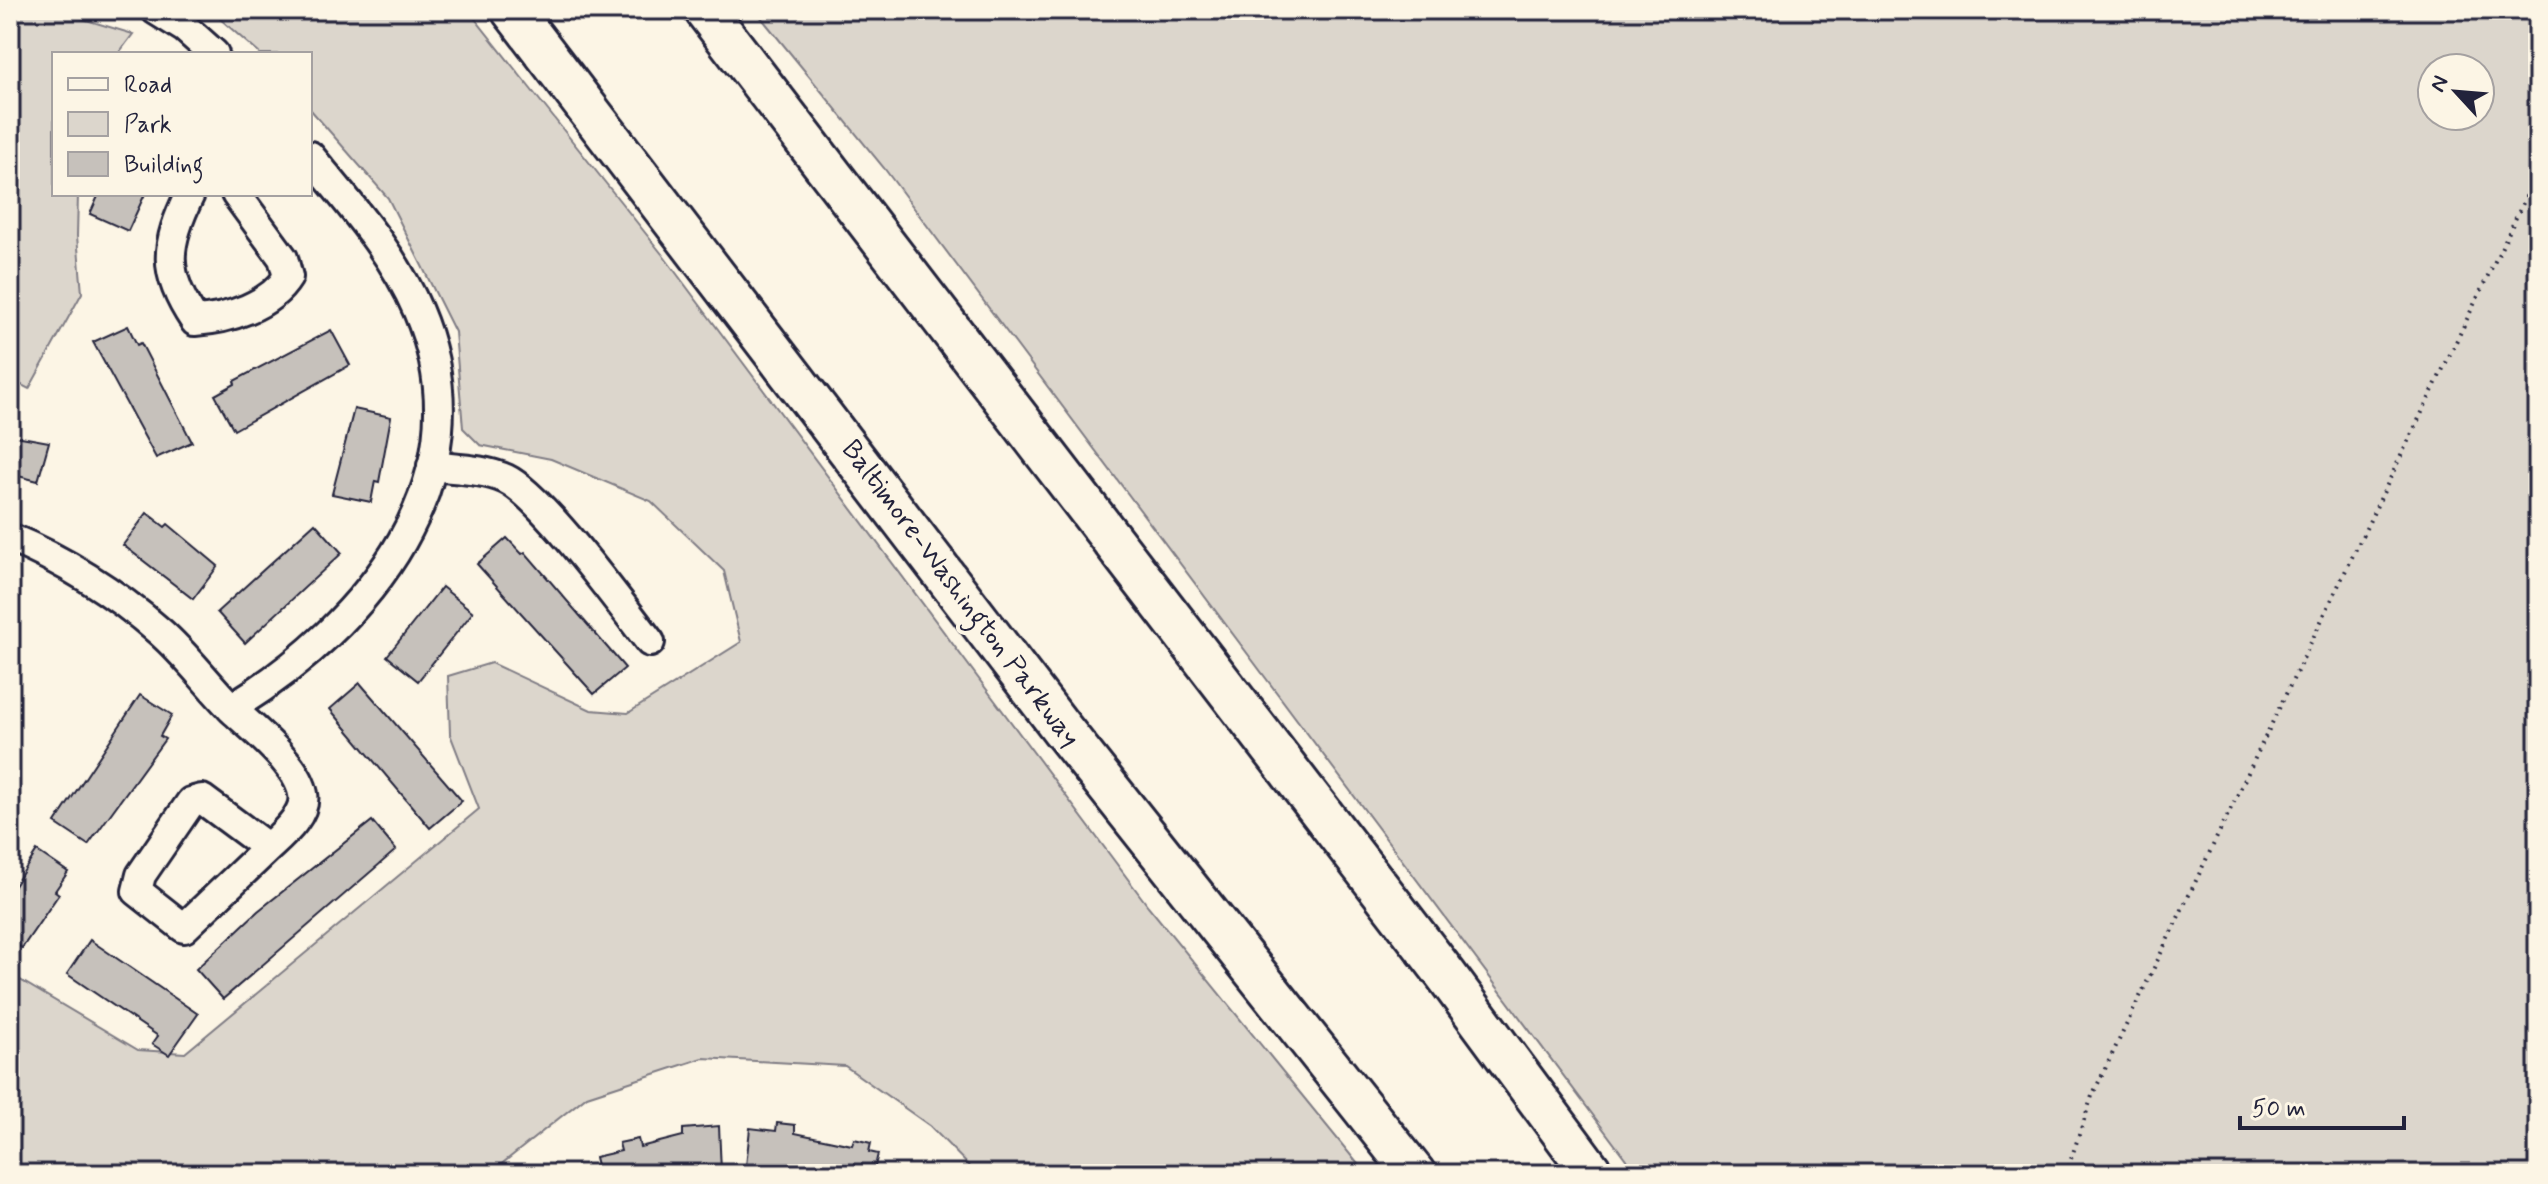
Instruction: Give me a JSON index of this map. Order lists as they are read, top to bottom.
{
  "streets": {
    "highway": ["Baltimore-Washington Parkway"]
  },
  "legend": ["Road", "Park", "Building"],
  "scale_bar": "50 m",
  "north": "top left"
}
